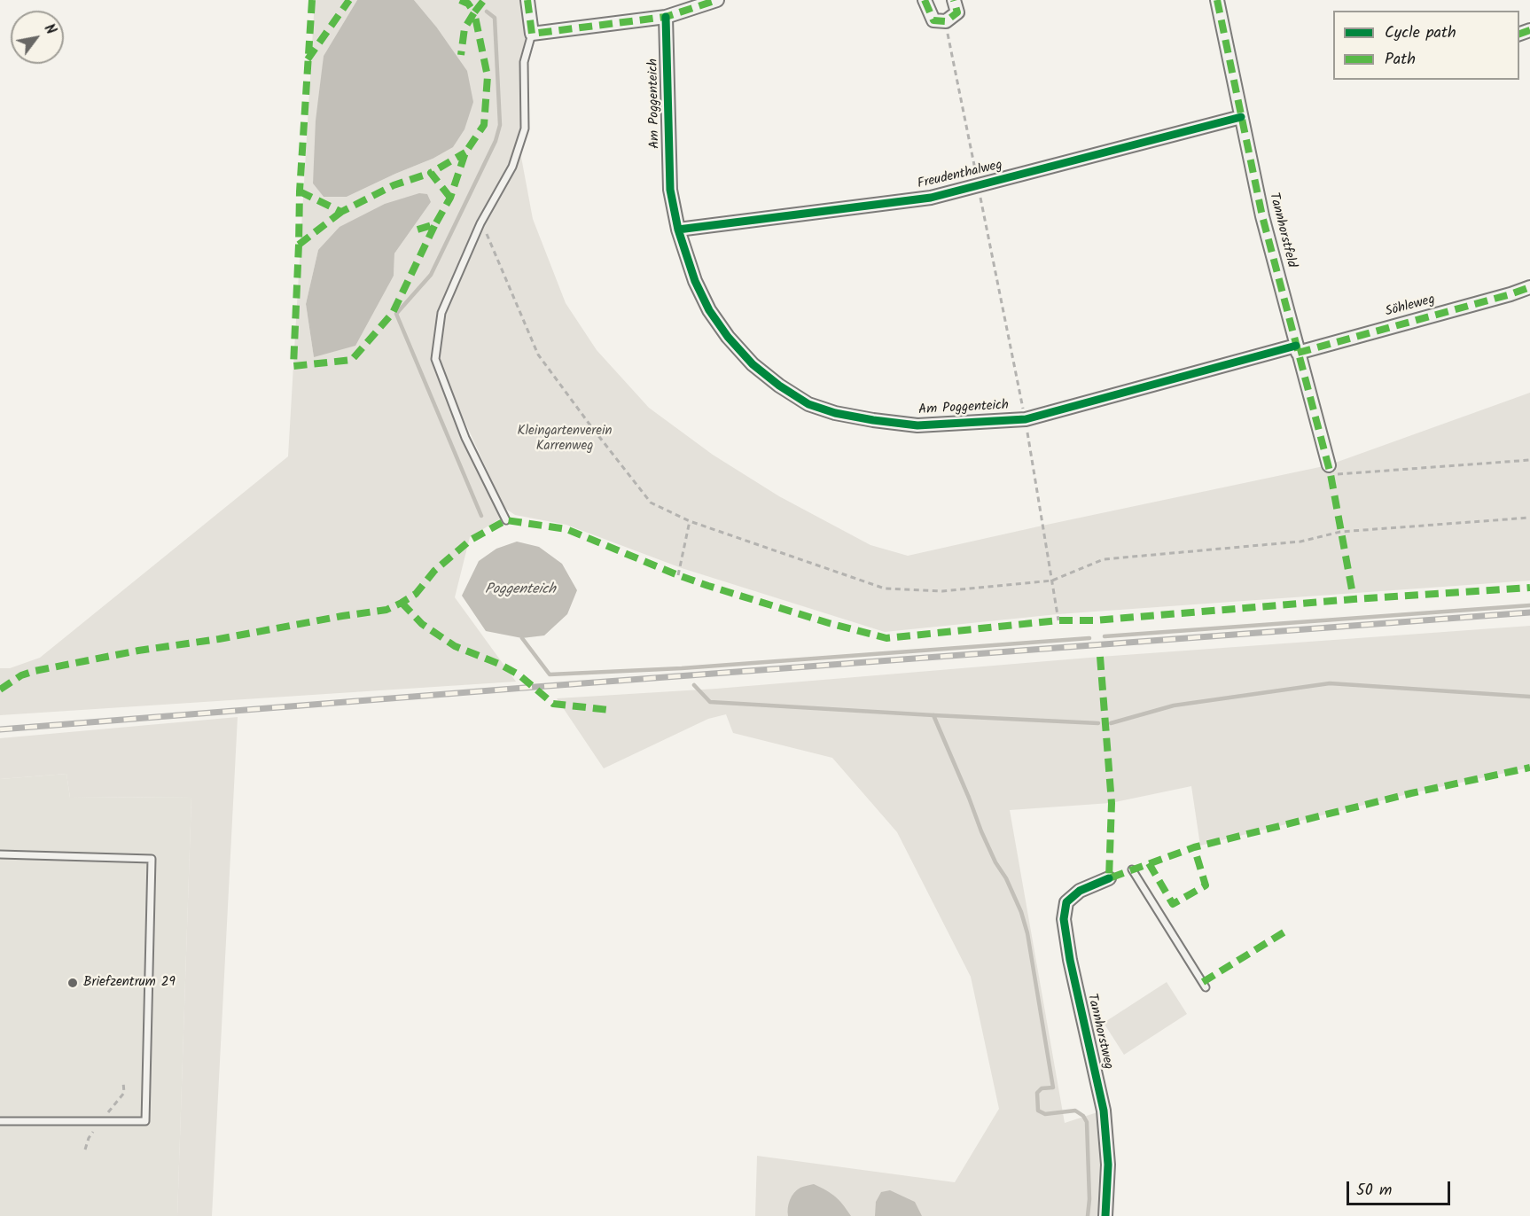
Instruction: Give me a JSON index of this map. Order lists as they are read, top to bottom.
{
  "streets": {
    "street": [
      "Am Poggenteich",
      "Freudenthalweg",
      "Tannhorstfeld",
      "Söhleweg",
      "Tannhorstweg"
    ]
  },
  "crossings": [
    ["Am Poggenteich", "Freudenthalweg"],
    ["Am Poggenteich", "Tannhorstfeld"],
    ["Am Poggenteich", "Söhleweg"],
    ["Freudenthalweg", "Tannhorstfeld"],
    ["Tannhorstfeld", "Söhleweg"]
  ],
  "water": ["Poggenteich"],
  "parks": ["Kleingartenverein Karrenweg"],
  "places": ["Briefzentrum 29"],
  "legend": ["Cycle path", "Path"],
  "scale_bar": "50 m",
  "north": "top right"
}
